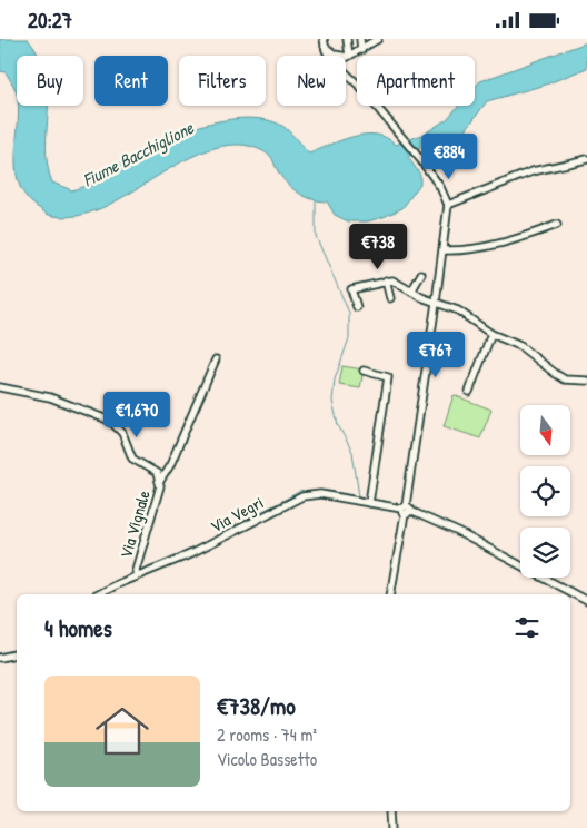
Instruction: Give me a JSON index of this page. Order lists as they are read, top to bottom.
{
  "streets": {
    "street": ["Via Vegri", "Via Vignale"]
  },
  "crossings": [
    ["Via Vegri", "Via Vignale"]
  ],
  "water": ["Fiume Bacchiglione"],
  "north": "bottom",
  "page": {
    "status": "20:27",
    "chip": [
      "Buy",
      "Rent",
      "Filters",
      "New",
      "Apartment"
    ],
    "price": [
      "€884",
      "€738",
      "€767",
      "€1,670"
    ],
    "heading": "4 homes",
    "list": [
      {
        "name": "€738/mo",
        "note": "2 rooms · 74 m² · Vicolo Bassetto"
      }
    ]
  }
}
